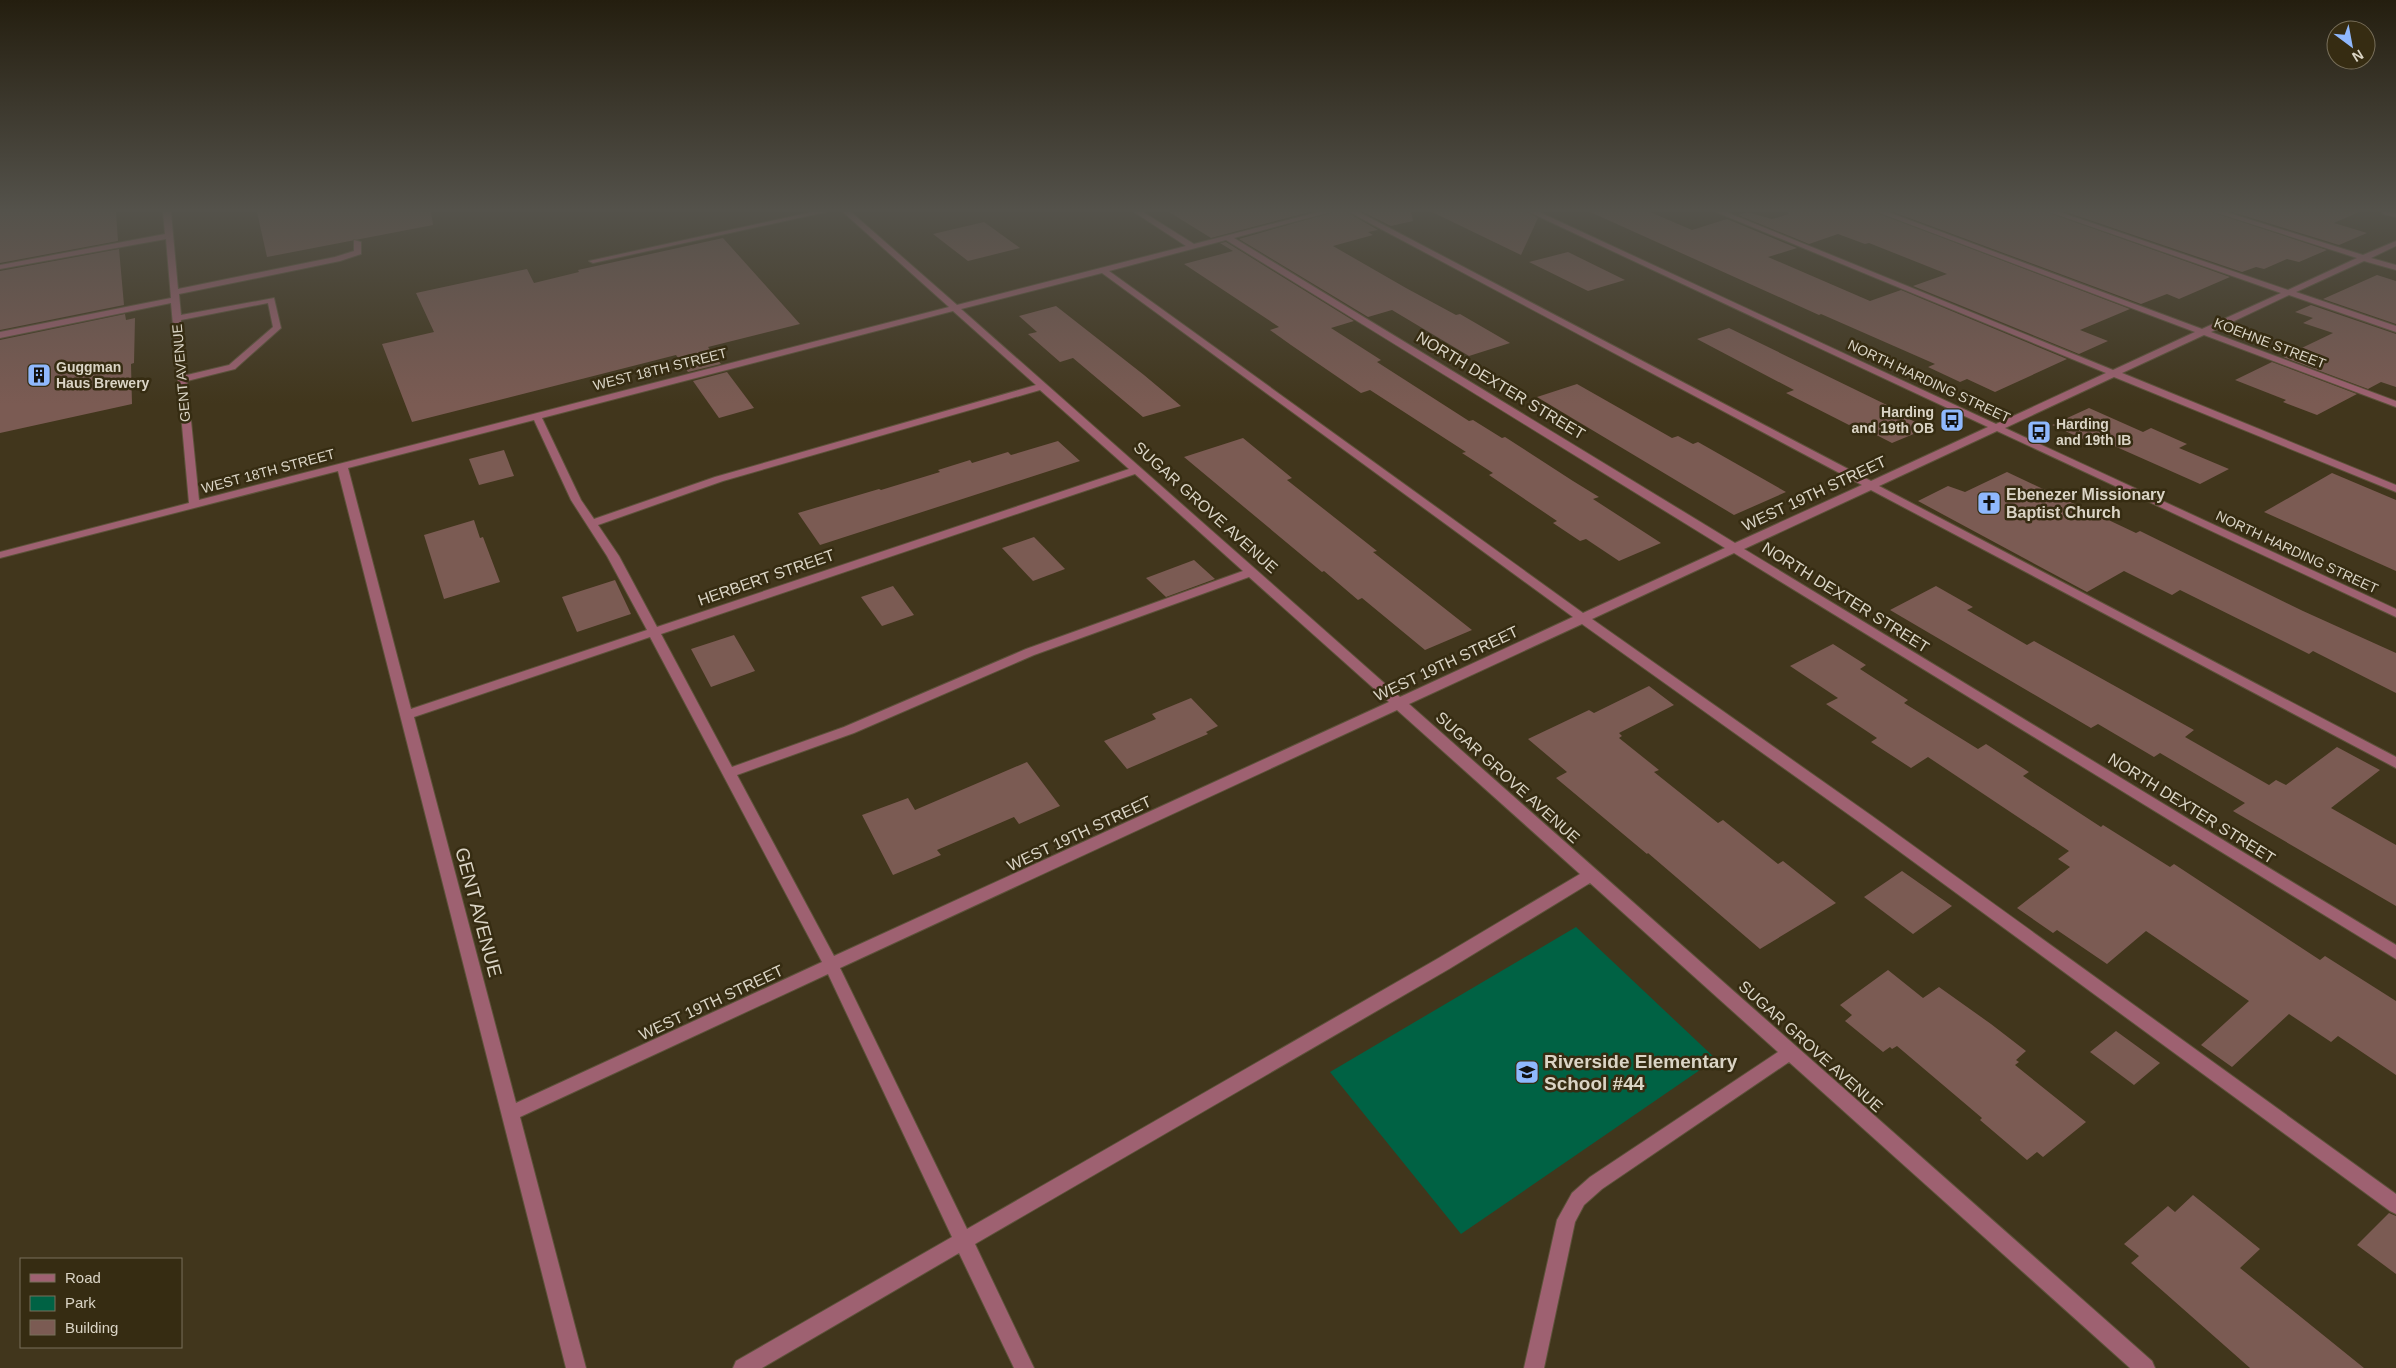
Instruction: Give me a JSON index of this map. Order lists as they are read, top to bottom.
{
  "streets": {
    "street": [
      "KOEHNE STREET",
      "WEST 18TH STREET",
      "GENT AVENUE",
      "NORTH HARDING STREET",
      "NORTH DEXTER STREET",
      "WEST 19TH STREET",
      "SUGAR GROVE AVENUE",
      "HERBERT STREET"
    ]
  },
  "crossings": [
    ["KOEHNE STREET", "WEST 19TH STREET"],
    ["WEST 18TH STREET", "GENT AVENUE"],
    ["WEST 18TH STREET", "SUGAR GROVE AVENUE"],
    ["GENT AVENUE", "WEST 19TH STREET"],
    ["GENT AVENUE", "HERBERT STREET"],
    ["NORTH HARDING STREET", "WEST 19TH STREET"],
    ["NORTH DEXTER STREET", "WEST 19TH STREET"],
    ["WEST 19TH STREET", "SUGAR GROVE AVENUE"],
    ["SUGAR GROVE AVENUE", "HERBERT STREET"]
  ],
  "places": {
    "building": ["Guggman Haus Brewery"],
    "bus stop": ["Harding and 19th OB", "Harding and 19th IB"],
    "church": ["Ebenezer Missionary Baptist Church"],
    "school or university": ["Riverside Elementary School #44"]
  },
  "legend": ["Road", "Park", "Building"],
  "north": "bottom right"
}
